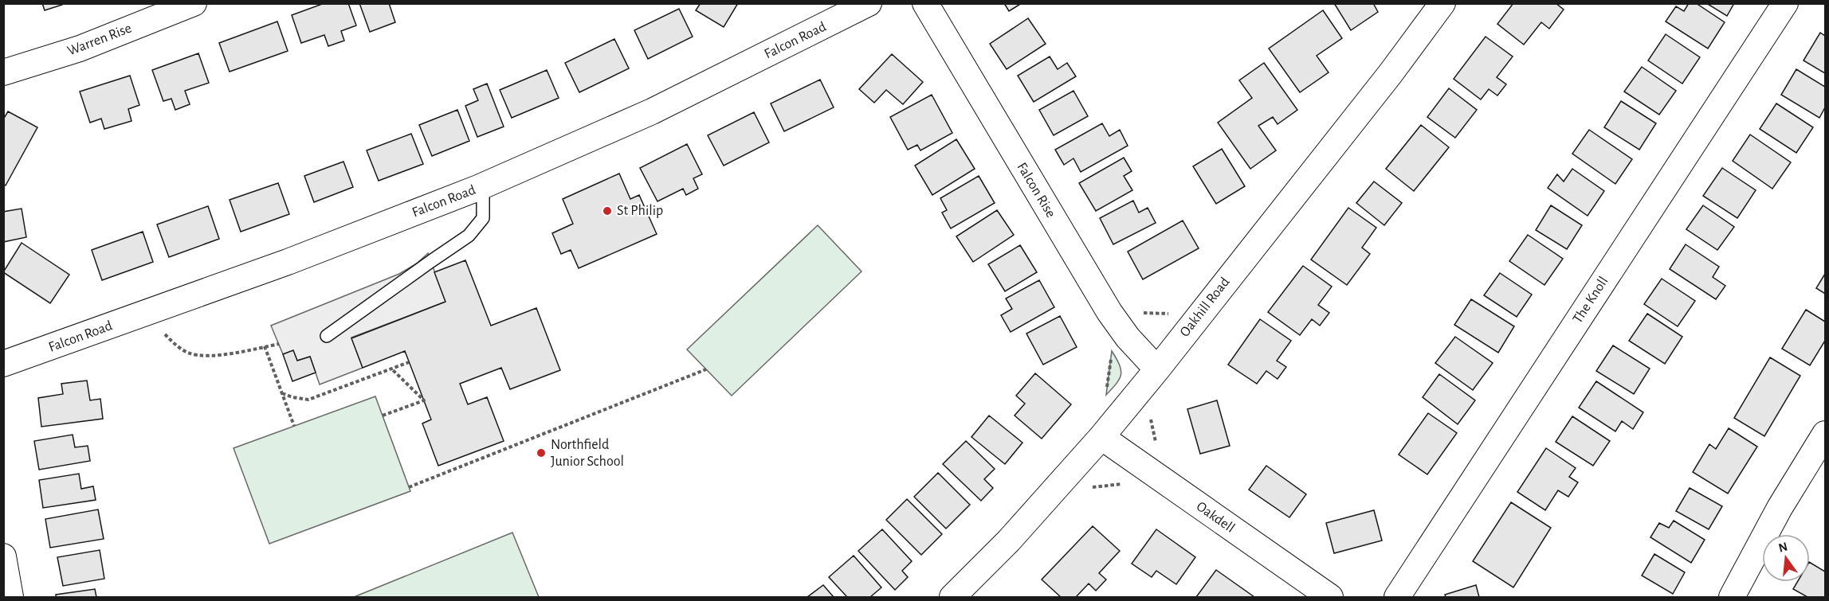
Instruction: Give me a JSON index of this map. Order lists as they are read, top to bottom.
{
  "streets": {
    "street": [
      "Warren Rise",
      "Falcon Road",
      "Falcon Rise",
      "The Knoll",
      "Oakhill Road",
      "Oakdell"
    ]
  },
  "crossings": [
    ["Falcon Rise", "Oakhill Road"],
    ["Oakhill Road", "Oakdell"]
  ],
  "places": ["St Philip", "Northfield Junior School"],
  "north": "top"
}
